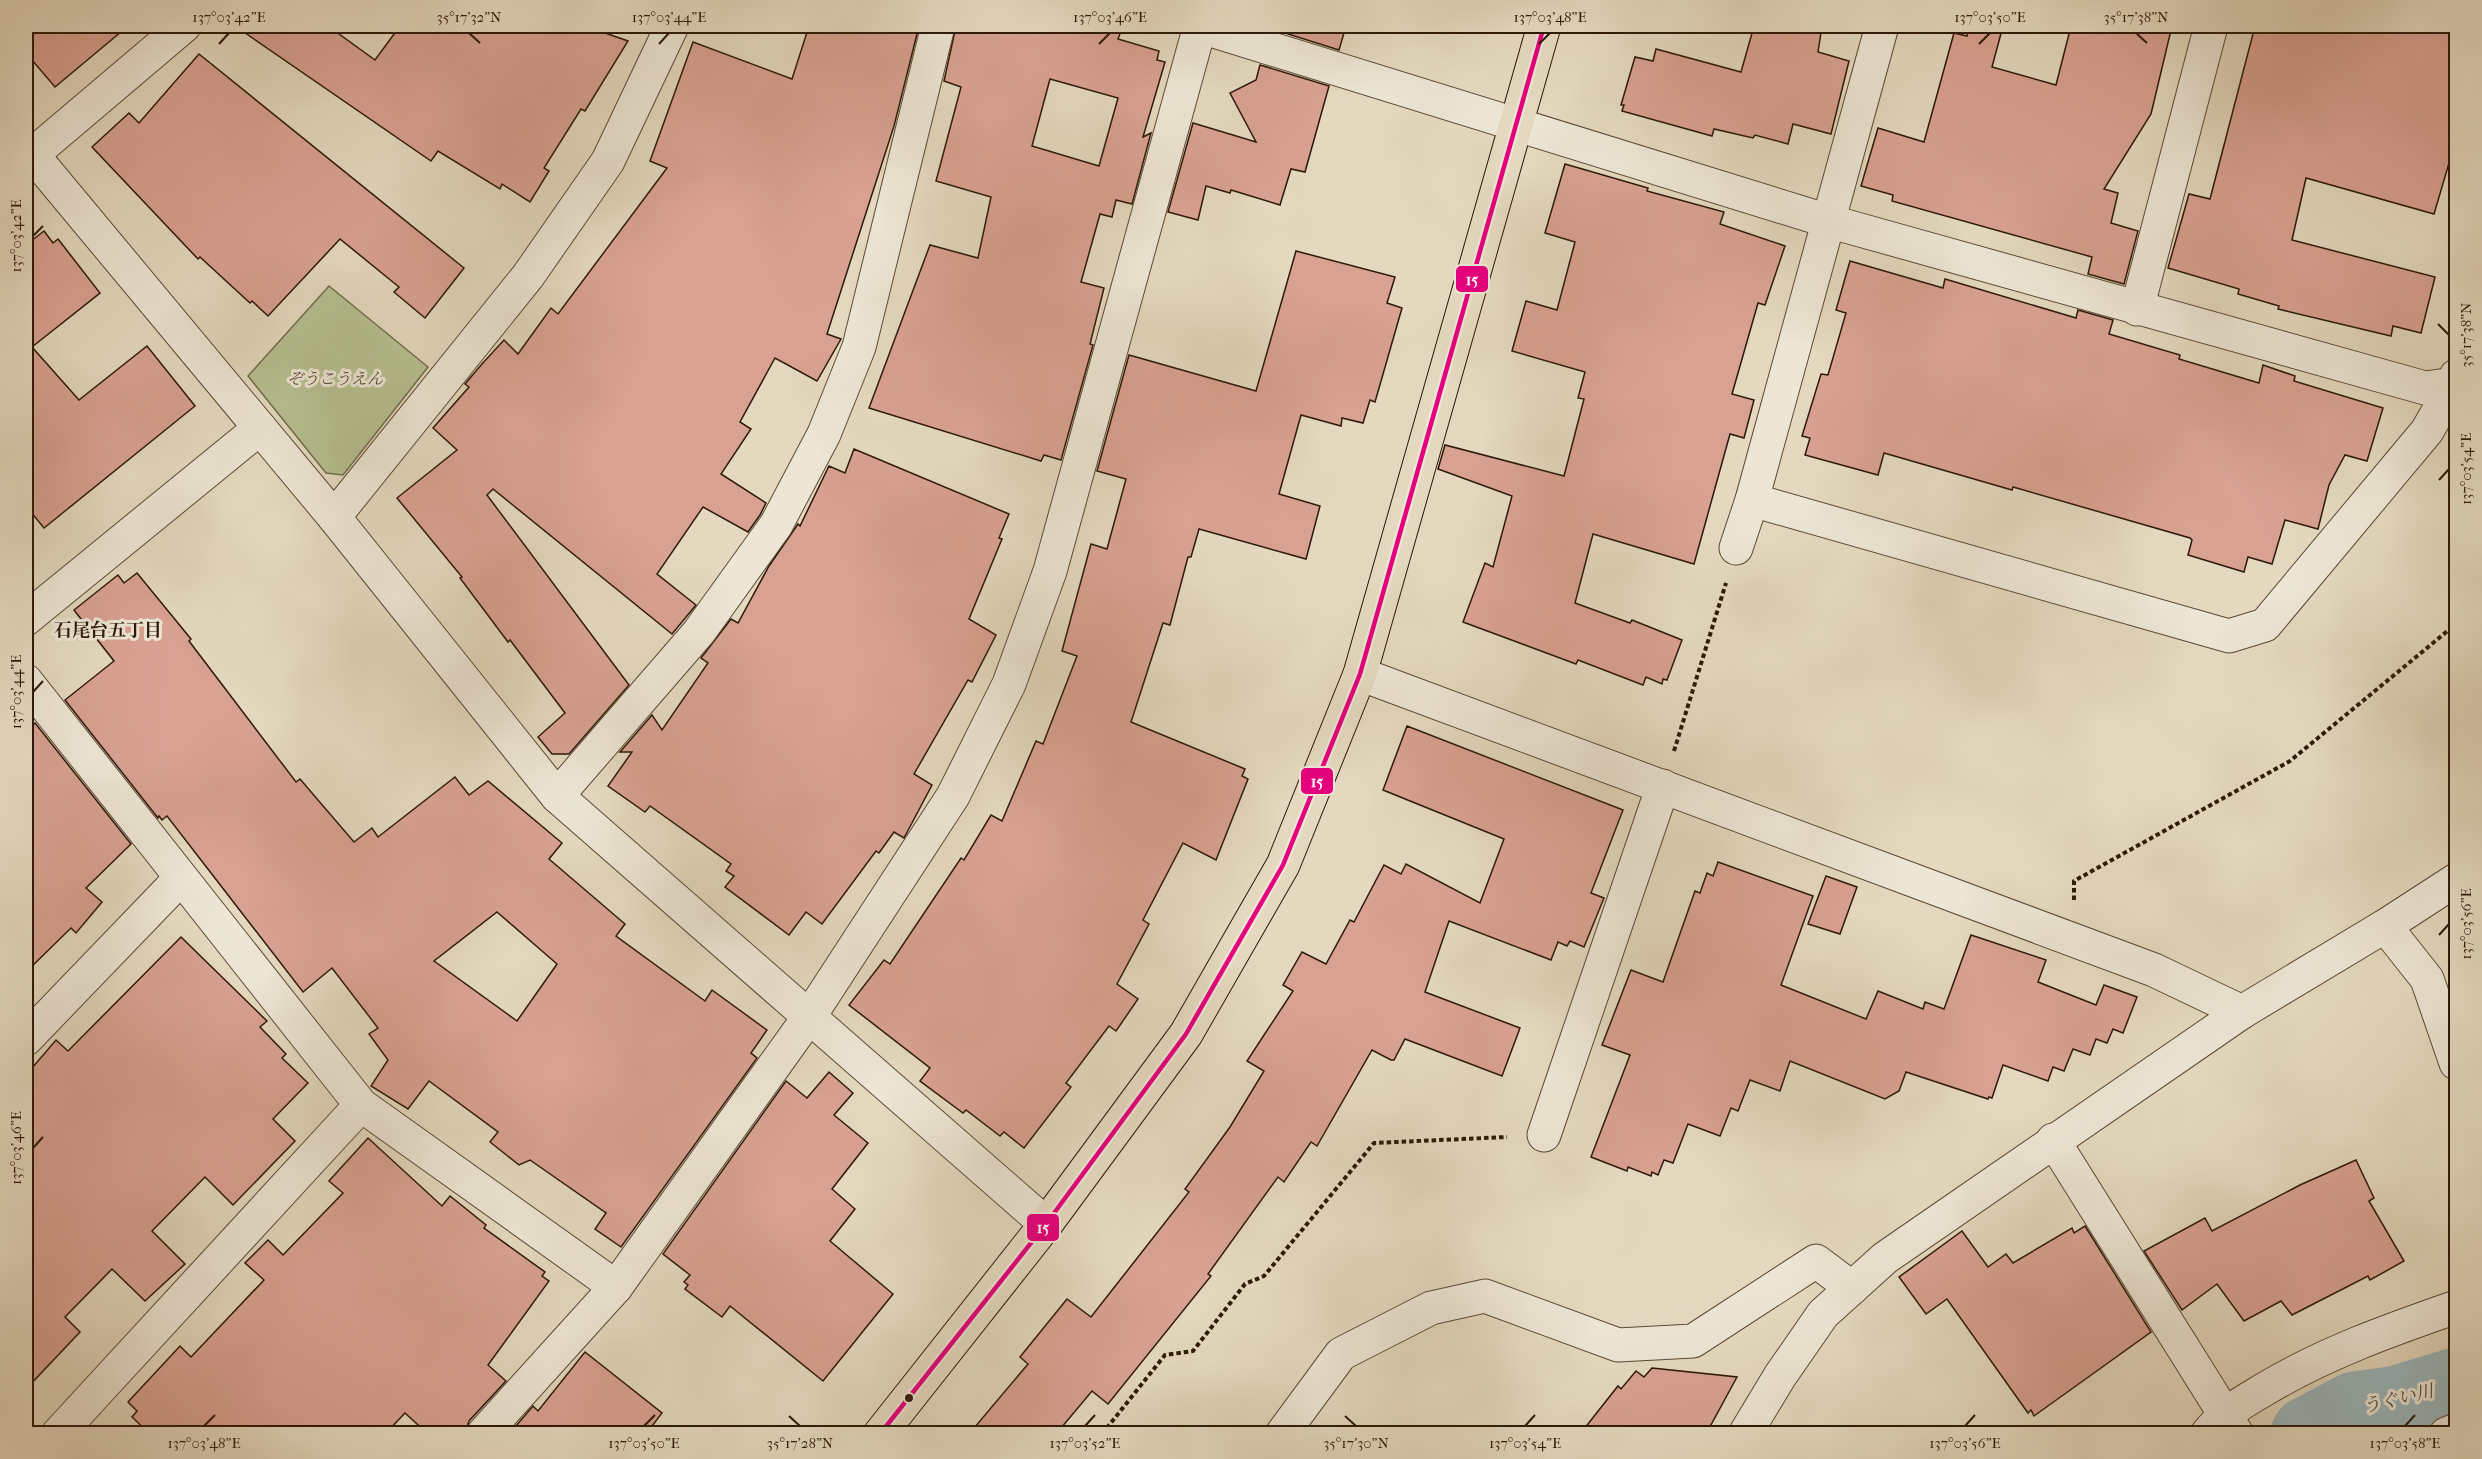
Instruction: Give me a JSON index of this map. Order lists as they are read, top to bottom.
{
  "districts": ["石尾台五丁目"],
  "water": ["うぐい川"],
  "parks": ["ぞうこうえん"],
  "lines": ["transit line 15"],
  "coordinates": [
    "137°03'42\"E",
    "35°17'32\"N",
    "137°03'44\"E",
    "137°03'46\"E",
    "137°03'48\"E",
    "137°03'50\"E",
    "35°17'38\"N",
    "137°03'54\"E",
    "137°03'56\"E",
    "35°17'28\"N",
    "137°03'52\"E",
    "35°17'30\"N",
    "137°03'58\"E"
  ]
}
